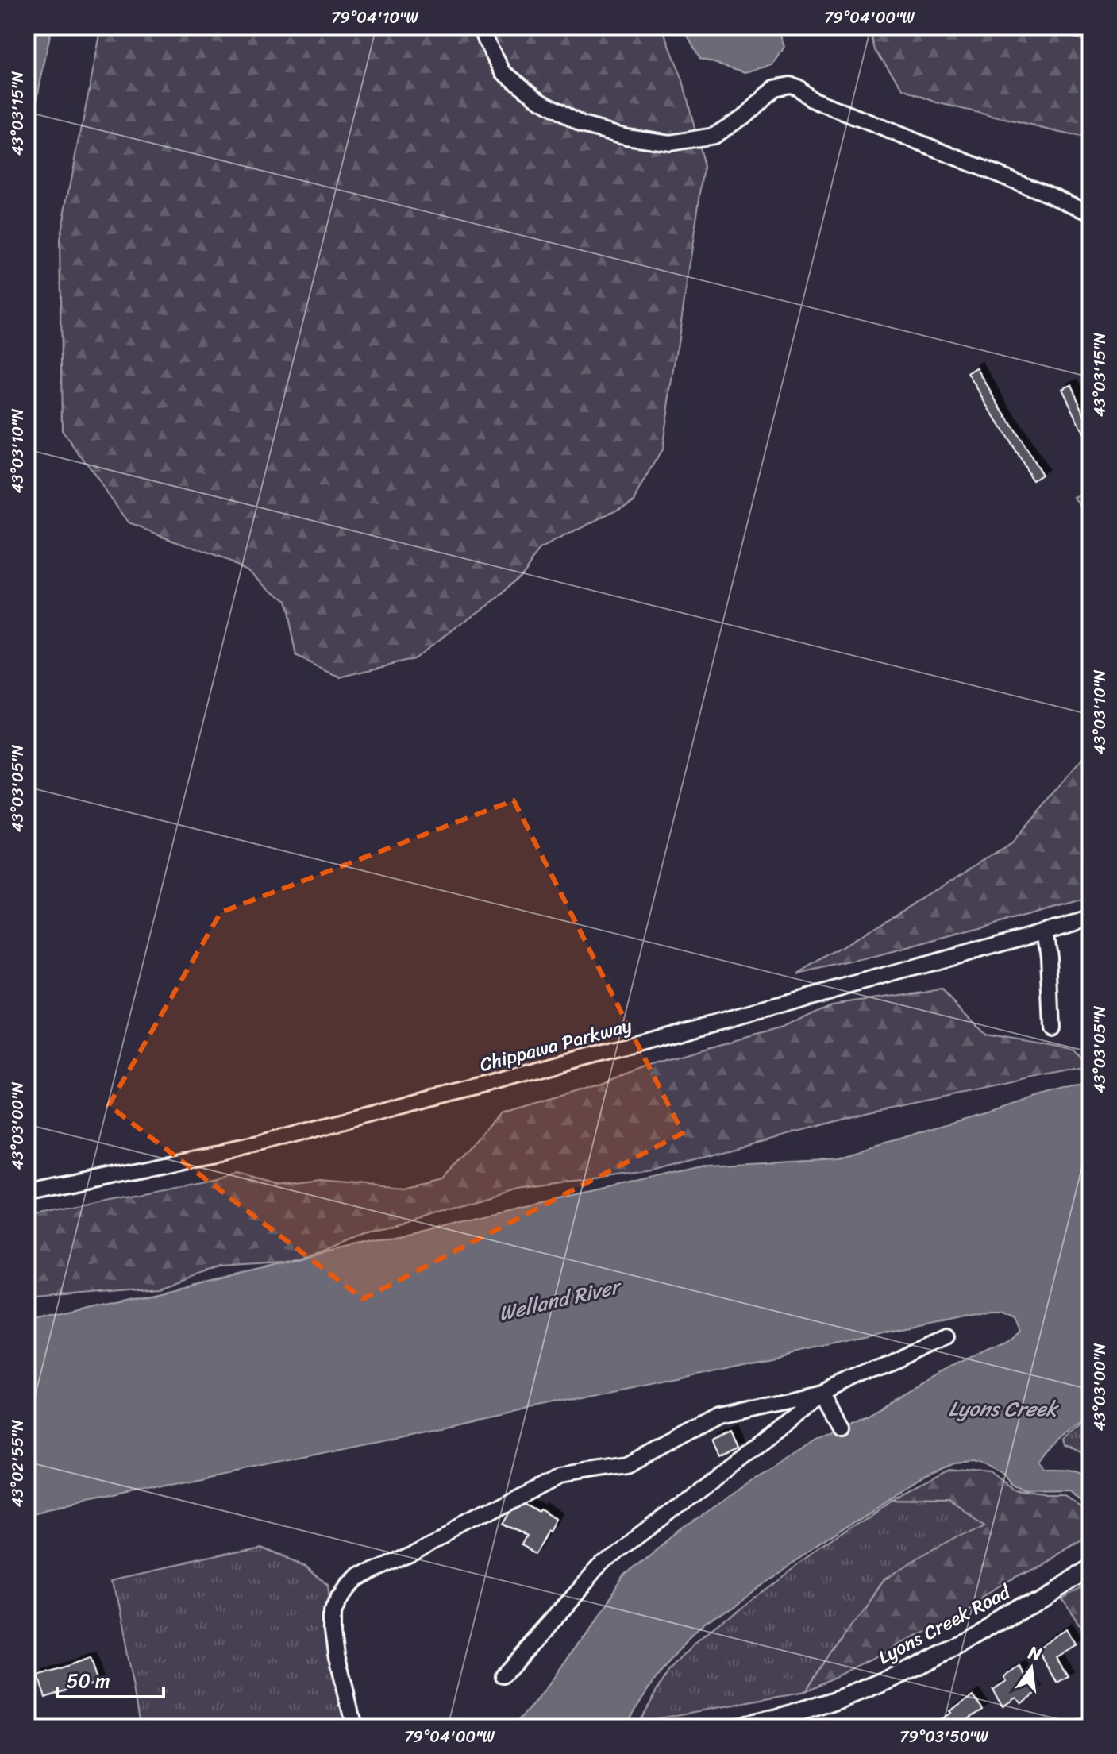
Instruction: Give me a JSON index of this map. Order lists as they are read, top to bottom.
{
  "streets": {
    "main road": ["Lyons Creek Road"],
    "street": ["Chippawa Parkway"]
  },
  "water": ["Welland River", "Lyons Creek"],
  "scale_bar": "50 m",
  "north": "top",
  "coordinates": [
    "79°04'10\"W",
    "79°04'00\"W",
    "43°03'15\"N",
    "43°03'10\"N",
    "43°03'05\"N",
    "43°03'00\"N",
    "43°02'55\"N",
    "79°03'50\"W"
  ]
}
